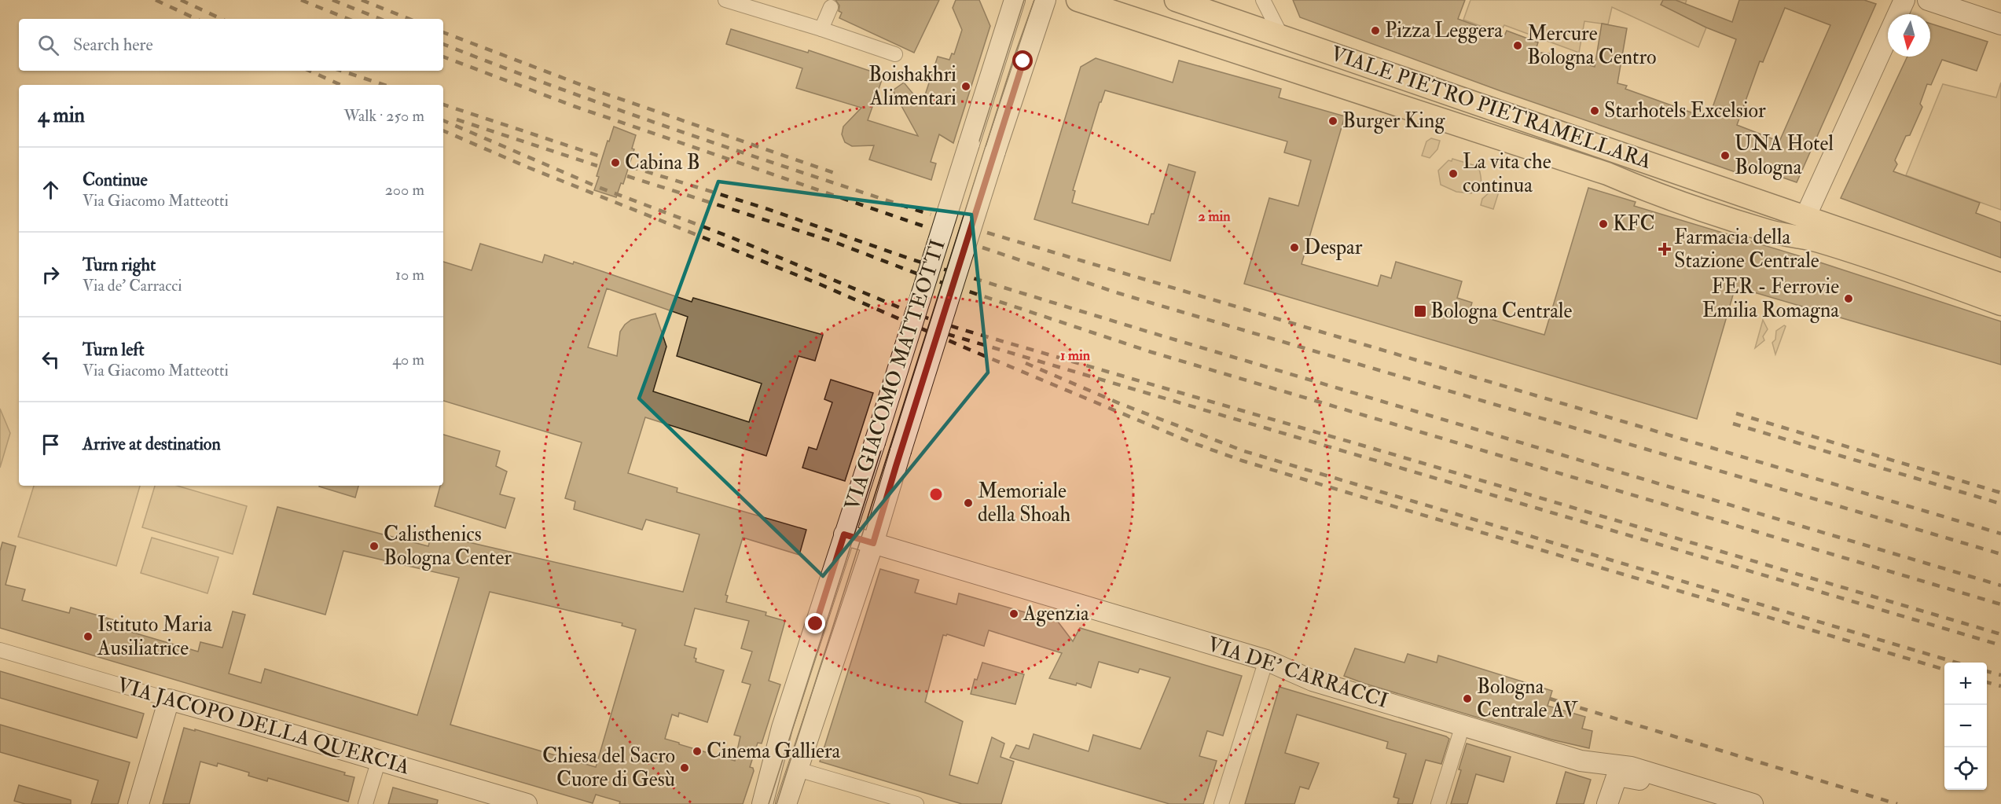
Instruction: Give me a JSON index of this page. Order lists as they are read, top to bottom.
{
  "streets": {
    "main road": ["VIALE PIETRO PIETRAMELLARA"],
    "street": ["VIA GIACOMO MATTEOTTI", "VIA DE' CARRACCI", "VIA JACOPO DELLA QUERCIA"]
  },
  "crossings": [
    ["VIA GIACOMO MATTEOTTI", "VIA DE' CARRACCI"]
  ],
  "places": {
    "other": [
      "Pizza Leggera",
      "Mercure Bologna Centro",
      "Boishakhri Alimentari",
      "Starhotels Excelsior",
      "Burger King",
      "UNA Hotel Bologna",
      "Cabina B",
      "La vita che continua",
      "KFC",
      "Despar",
      "FER - Ferrovie Emilia Romagna",
      "Memoriale della Shoah",
      "Calisthenics Bologna Center",
      "Agenzia",
      "Istituto Maria Ausiliatrice",
      "Bologna Centrale AV",
      "Cinema Galliera",
      "Chiesa del Sacro Cuore di Gesù"
    ],
    "health": ["Farmacia della Stazione Centrale"],
    "transit": ["Bologna Centrale"]
  },
  "north": "bottom",
  "page": {
    "search": "Search here",
    "heading": ["4 min", "Walk · 250 m"],
    "list": [
      ["Continue", "Via Giacomo Matteotti", "200 m"],
      ["Turn right", "Via de' Carracci", "10 m"],
      ["Turn left", "Via Giacomo Matteotti", "40 m"],
      "Arrive at destination"
    ],
    "map_buttons": ["+", "−"]
  },
  "rings": ["2 min", "1 min"]
}
